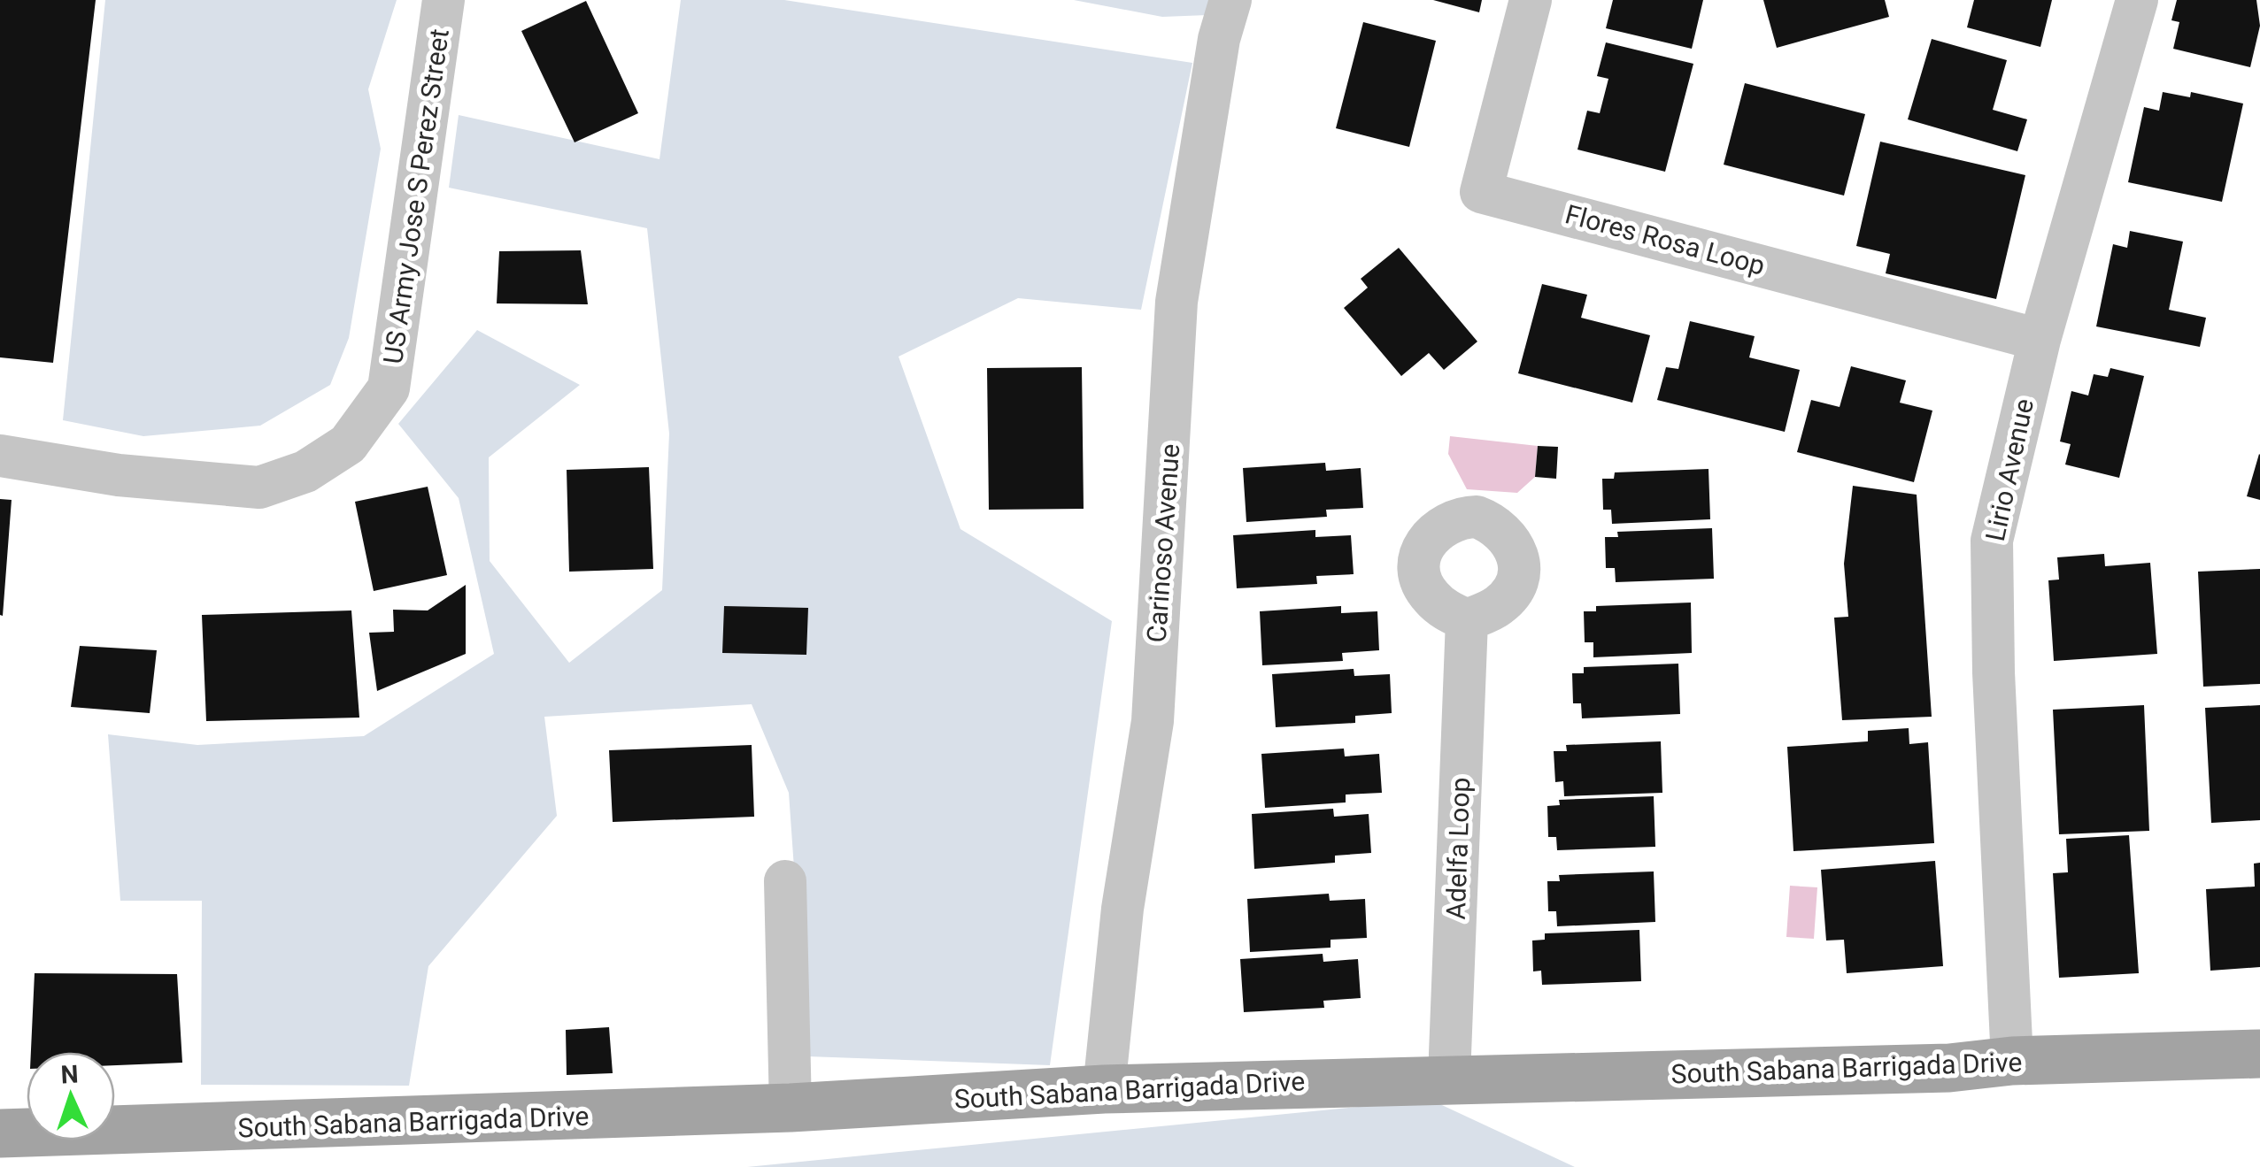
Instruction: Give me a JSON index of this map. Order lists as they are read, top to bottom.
{
  "streets": {
    "main road": ["South Sabana Barrigada Drive"],
    "street": [
      "US Army Jose S Perez Street",
      "Flores Rosa Loop",
      "Lirio Avenue",
      "Carinoso Avenue",
      "Adelfa Loop"
    ]
  },
  "crossings": [
    ["Flores Rosa Loop", "Lirio Avenue"],
    ["Lirio Avenue", "South Sabana Barrigada Drive"],
    ["Carinoso Avenue", "South Sabana Barrigada Drive"],
    ["Adelfa Loop", "South Sabana Barrigada Drive"]
  ],
  "north": "top"
}
